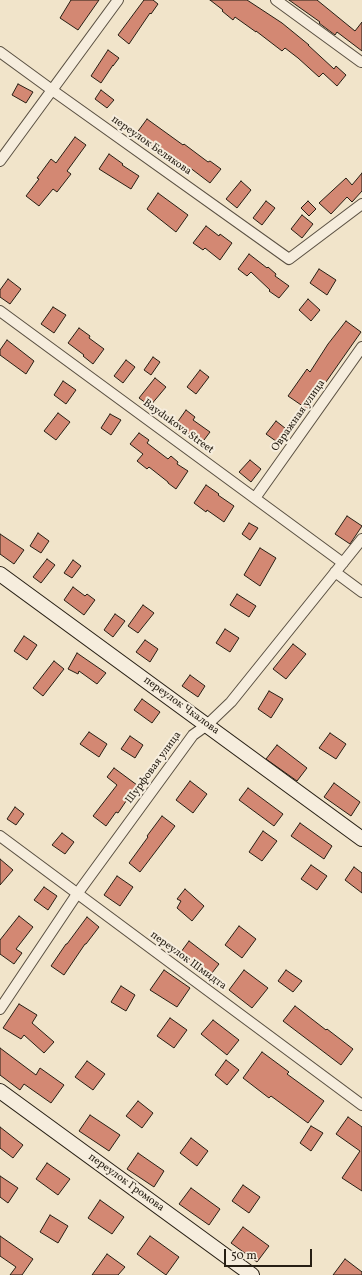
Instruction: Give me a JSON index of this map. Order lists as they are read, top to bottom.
{
  "streets": {
    "street": [
      "переулок Белякова",
      "Овражная улица",
      "Baydukova Street",
      "переулок Чкалова",
      "Шурфовая улица",
      "переулок Шмидта",
      "переулок Громова"
    ]
  },
  "crossings": [
    ["Овражная улица", "Baydukova Street"],
    ["Baydukova Street", "Шурфовая улица"],
    ["переулок Чкалова", "Шурфовая улица"],
    ["Шурфовая улица", "переулок Шмидта"]
  ],
  "scale_bar": "50 m"
}
